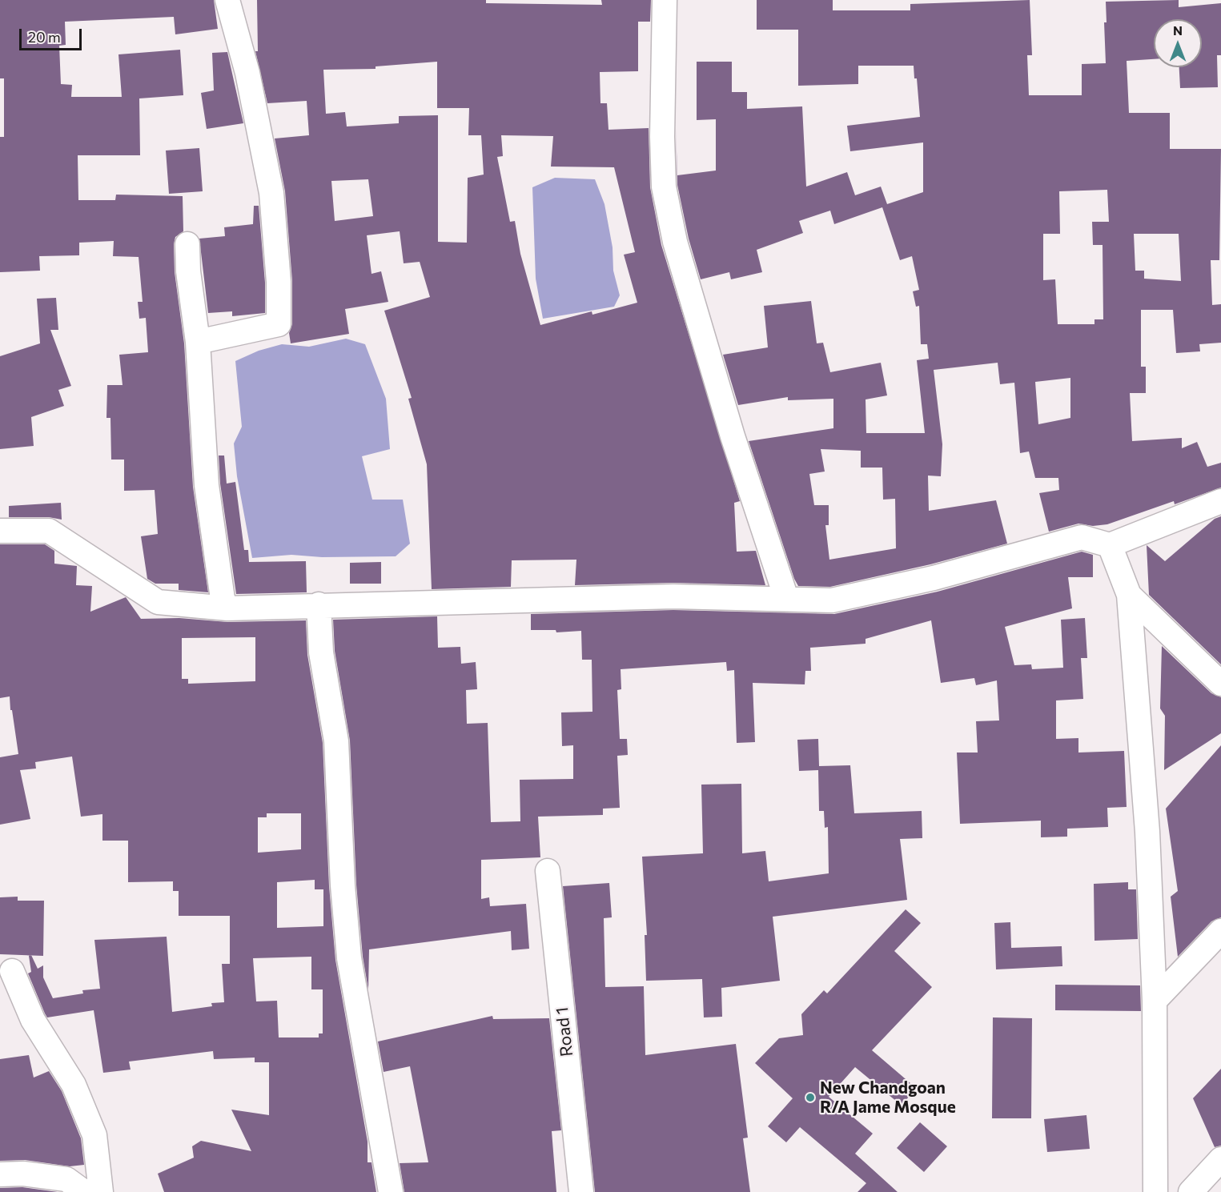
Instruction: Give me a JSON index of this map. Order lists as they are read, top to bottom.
{
  "streets": {
    "street": ["Road 1"]
  },
  "places": ["New Chandgoan R/A Jame Mosque"],
  "scale_bar": "20 m",
  "north": "top"
}
